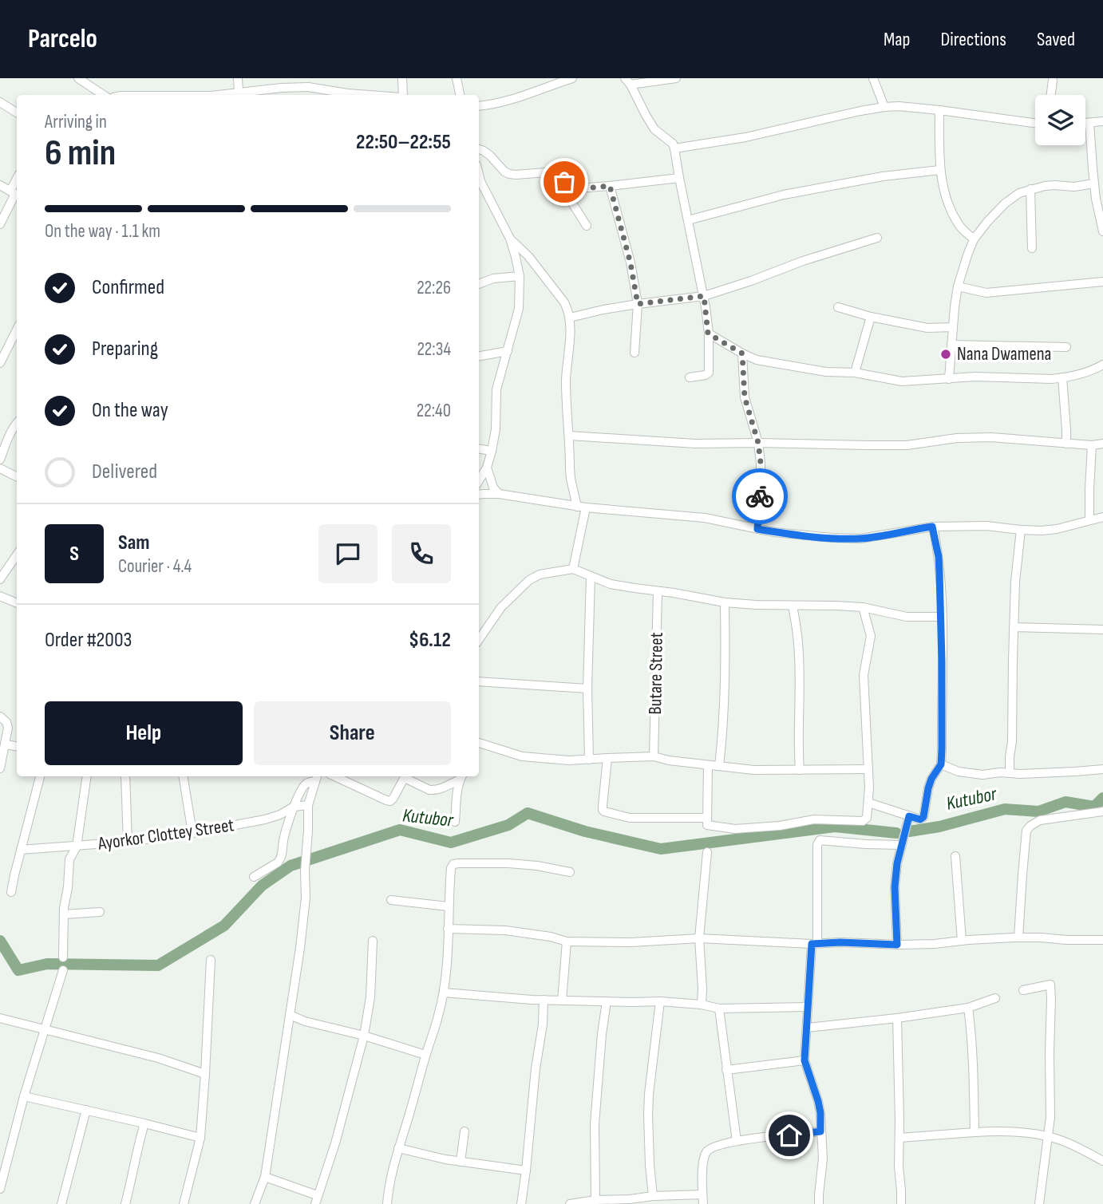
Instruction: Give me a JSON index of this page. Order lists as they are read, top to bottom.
{
  "streets": {
    "street": ["Butare Street", "Ayorkor Clottey Street"]
  },
  "water": ["Kutubor"],
  "places": ["Nana Dwamena"],
  "page": {
    "header": "Parcelo",
    "nav": ["Map", "Directions", "Saved"],
    "heading": ["6 min", "Arriving in", "22:50–22:55"],
    "panel": [
      "Sam",
      "Courier · 4.4",
      "Order #2003",
      "$6.12"
    ],
    "bar": "On the way · 1.1 km",
    "list": [
      ["Confirmed", "22:26"],
      ["Preparing", "22:34"],
      ["On the way", "22:40"],
      "Delivered"
    ],
    "round": "S",
    "buttons": ["Help", "Share"]
  }
}
